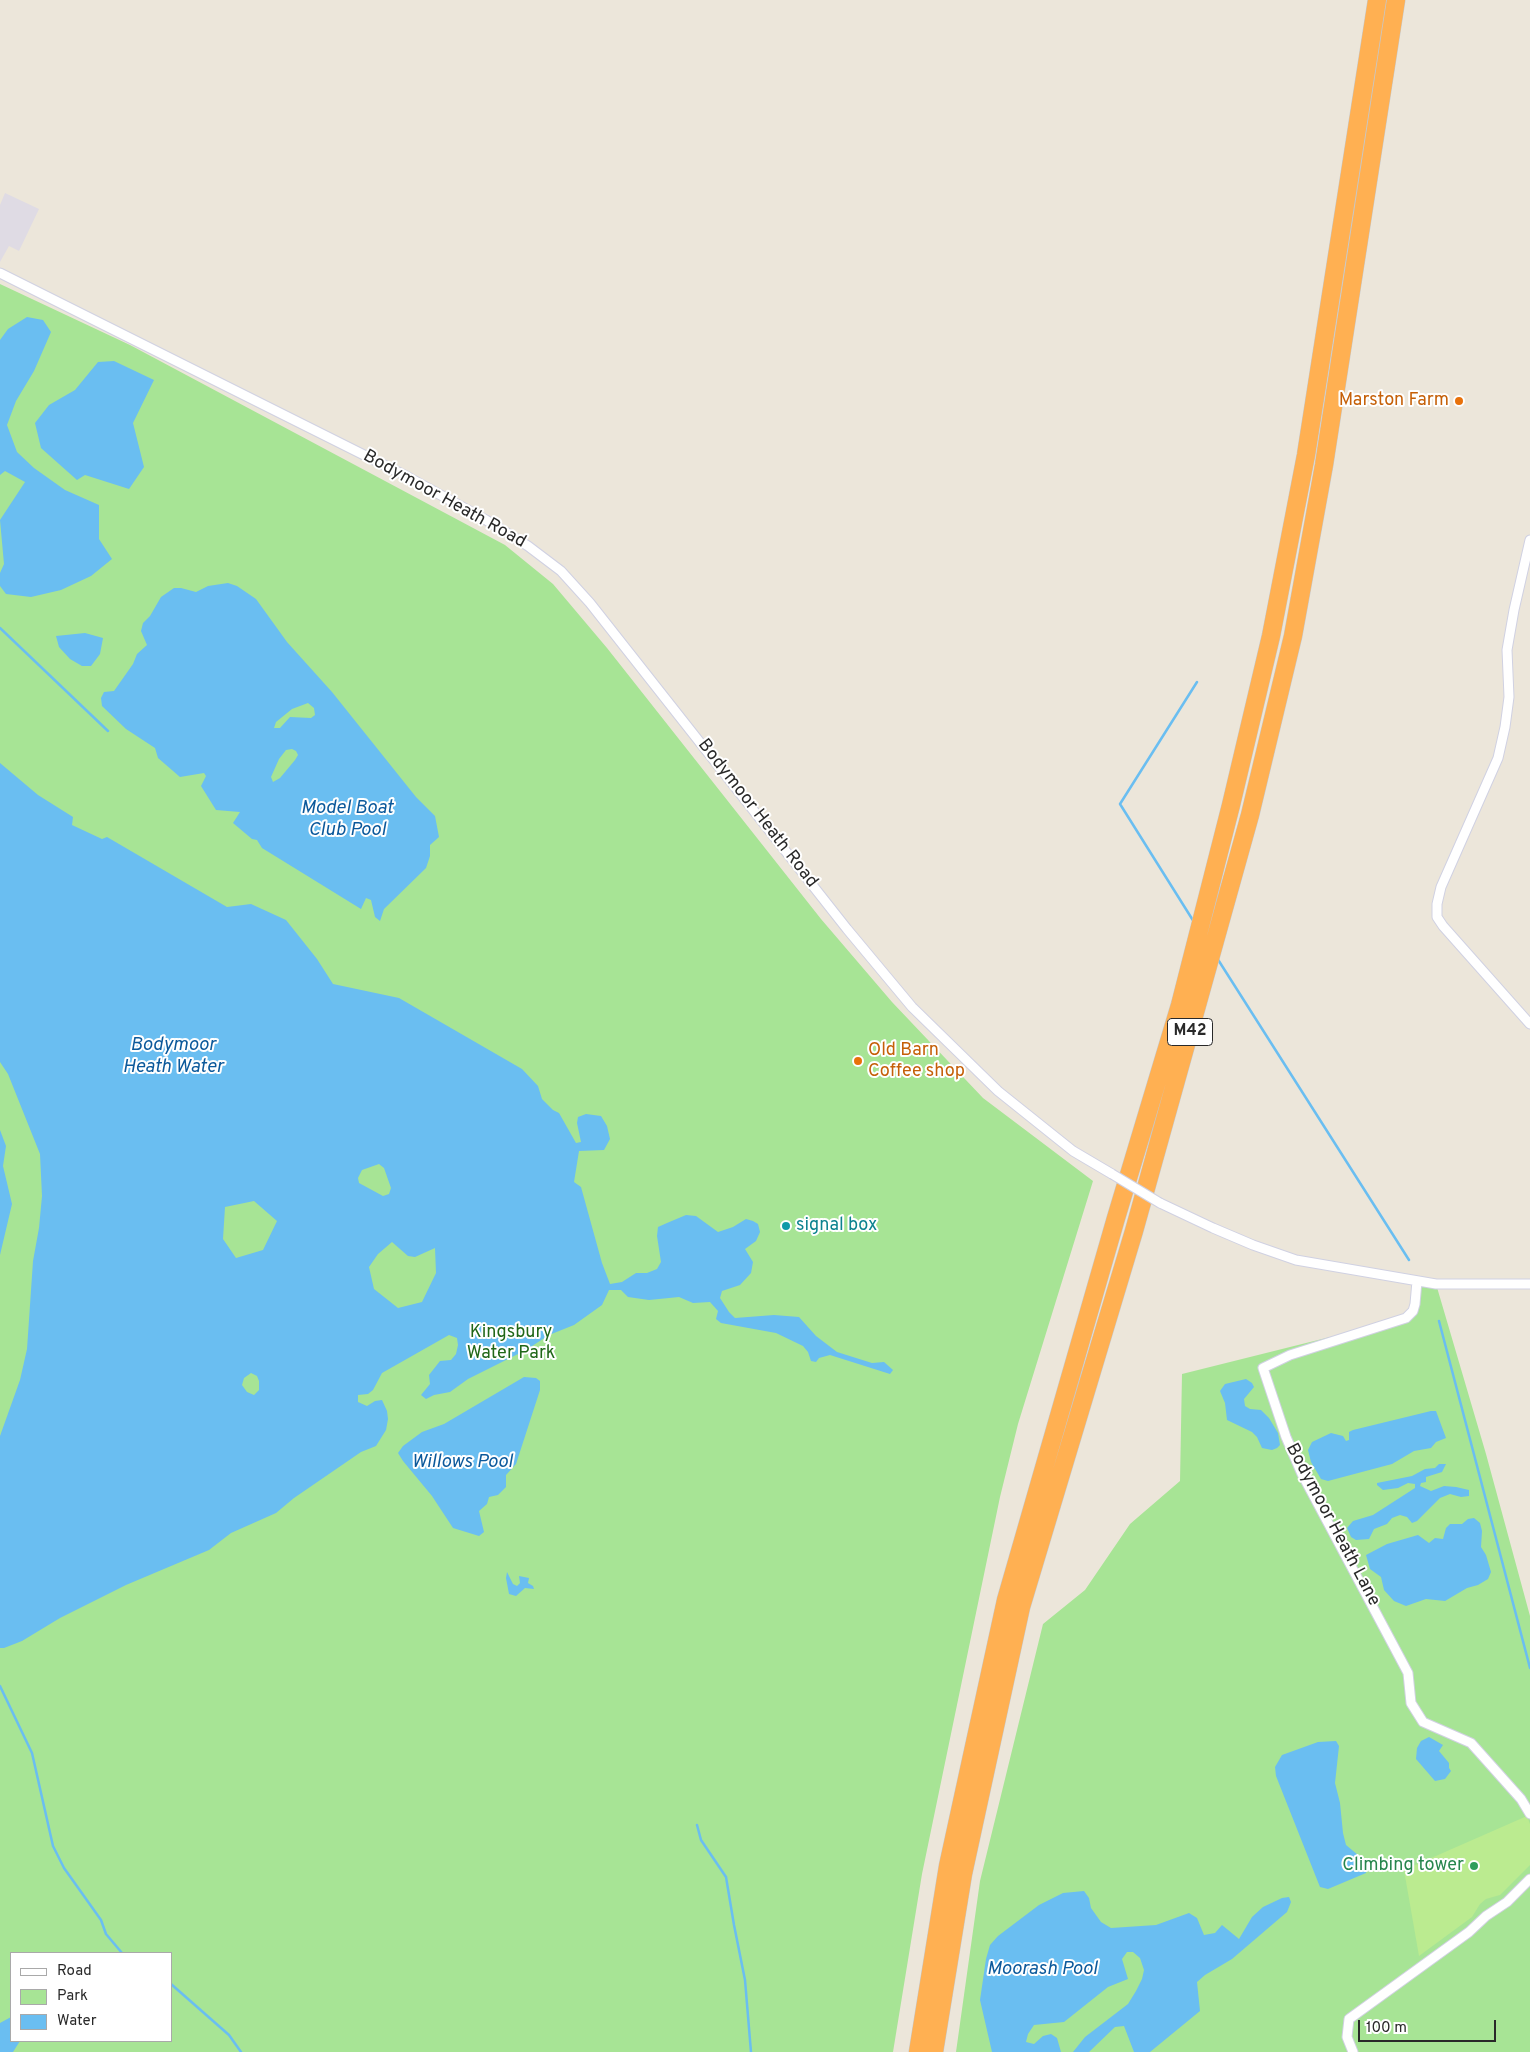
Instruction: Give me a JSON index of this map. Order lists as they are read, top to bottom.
{
  "streets": {
    "highway": ["M42"],
    "street": ["Bodymoor Heath Road", "Bodymoor Heath Lane"]
  },
  "crossings": [
    ["Bodymoor Heath Road", "Bodymoor Heath Lane"]
  ],
  "water": [
    "Model Boat Club Pool",
    "Bodymoor Heath Water",
    "Willows Pool",
    "Moorash Pool"
  ],
  "parks": ["Kingsbury Water Park"],
  "places": [
    "Marston Farm",
    "Old Barn Coffee shop",
    "signal box",
    "Climbing tower"
  ],
  "legend": ["Road", "Park", "Water"],
  "scale_bar": "100 m"
}
